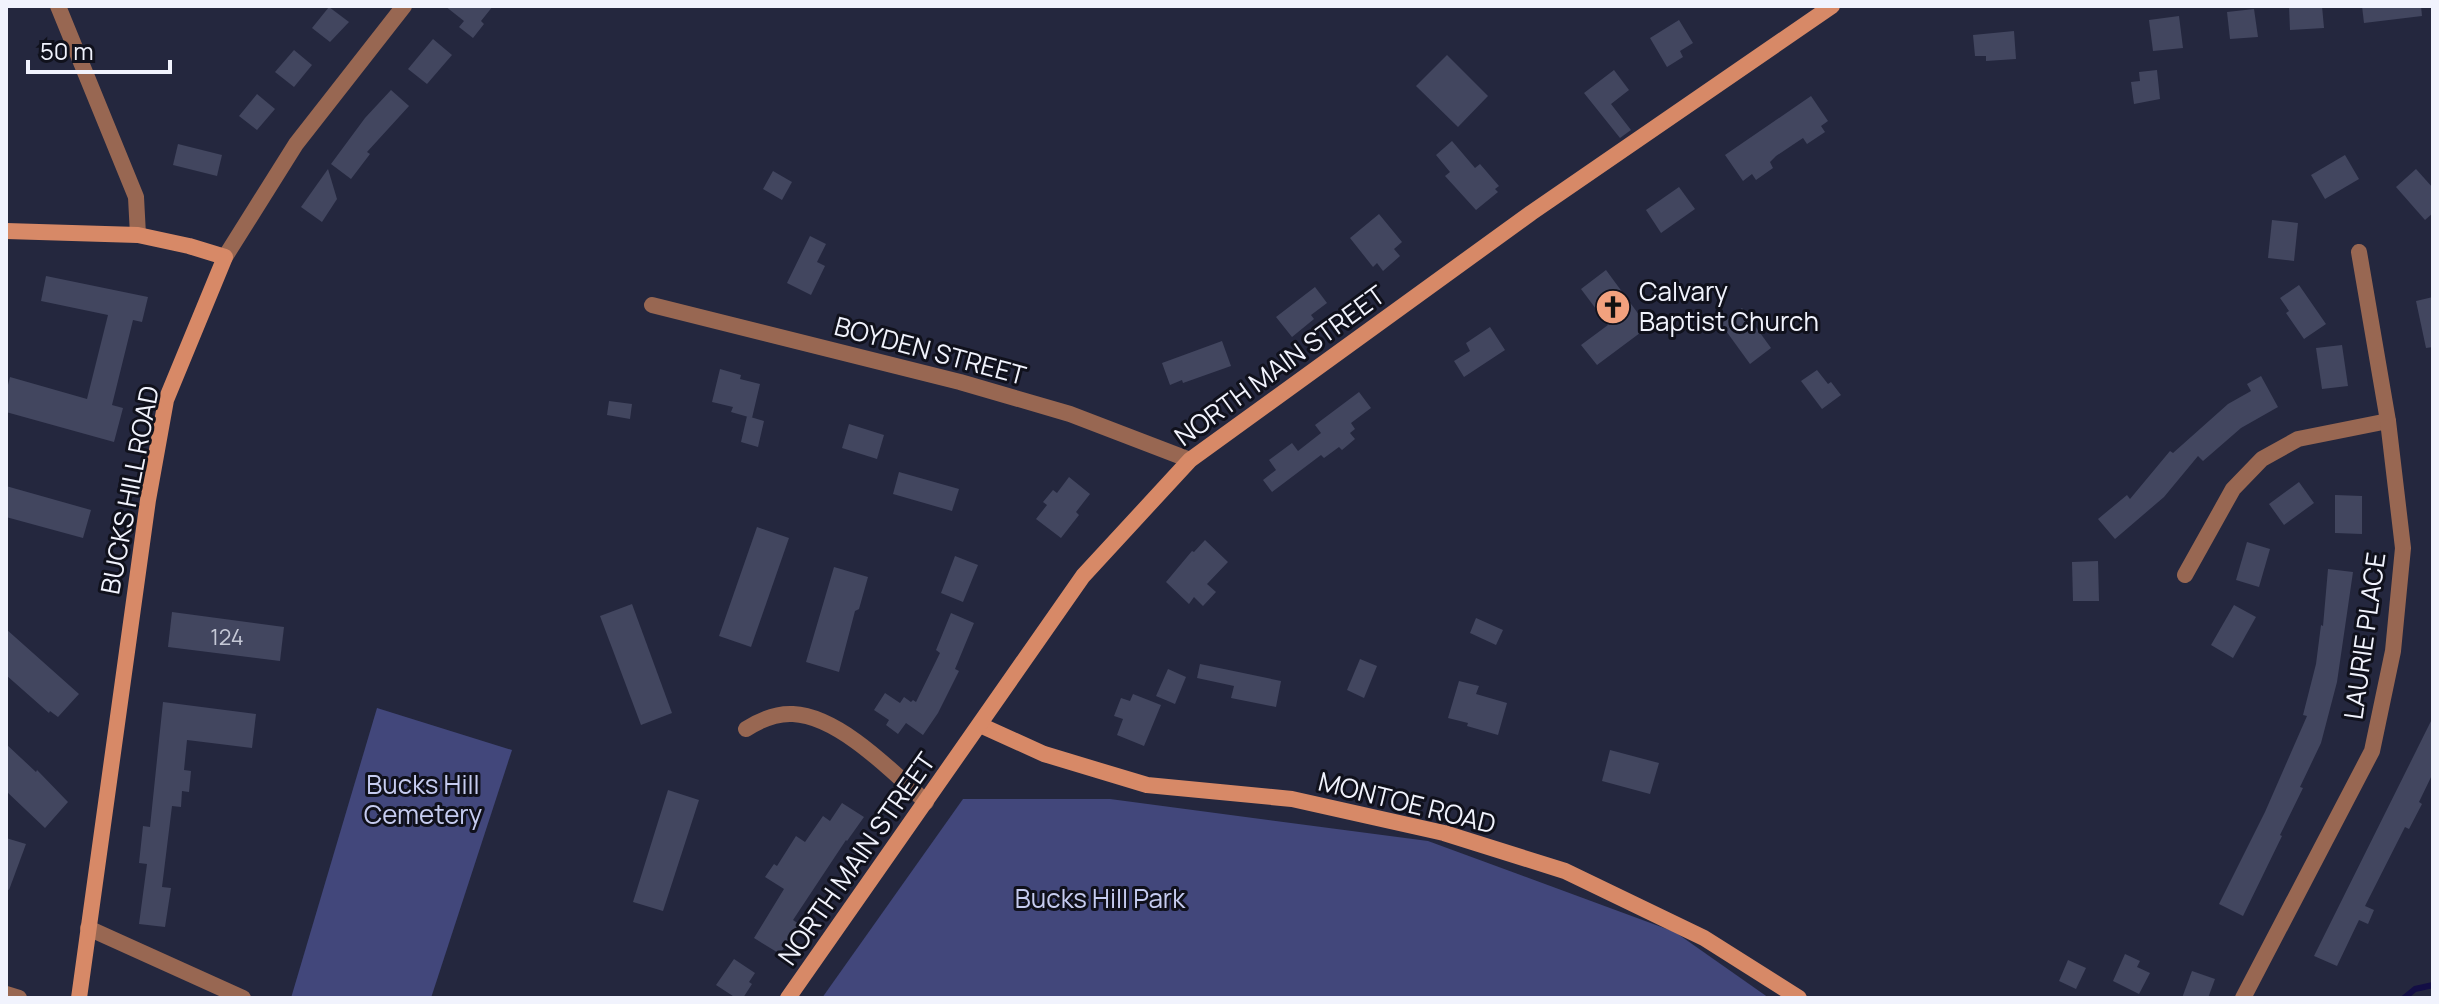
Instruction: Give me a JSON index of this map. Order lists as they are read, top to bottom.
{
  "streets": {
    "street": [
      "BOYDEN STREET",
      "NORTH MAIN STREET",
      "BUCKS HILL ROAD",
      "LAURIE PLACE",
      "MONTOE ROAD"
    ]
  },
  "crossings": [
    ["BOYDEN STREET", "NORTH MAIN STREET"],
    ["NORTH MAIN STREET", "MONTOE ROAD"]
  ],
  "parks": ["Bucks Hill Cemetery", "Bucks Hill Park"],
  "places": {
    "church": ["Calvary Baptist Church"]
  },
  "house_numbers": ["124"],
  "scale_bar": "50 m"
}
